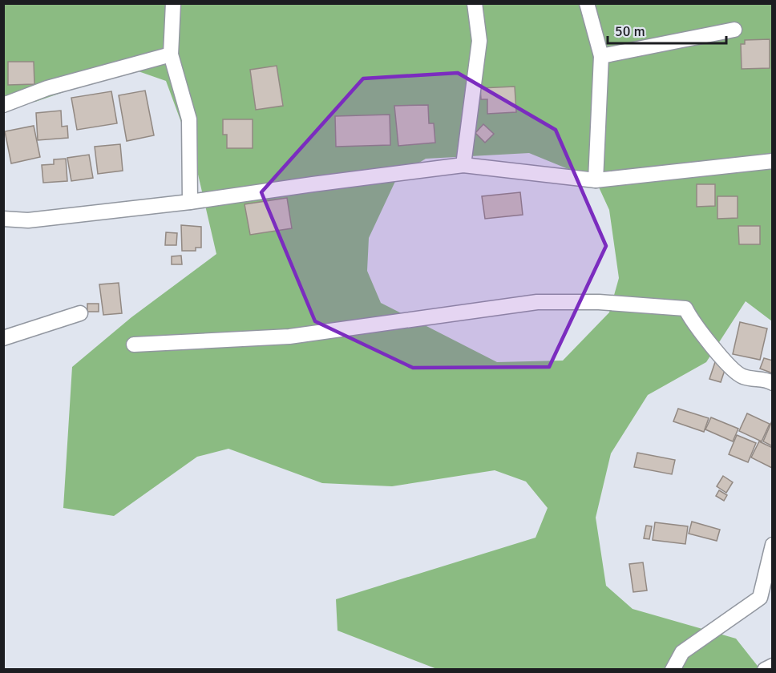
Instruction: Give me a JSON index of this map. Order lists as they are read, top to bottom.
{
  "scale_bar": "50 m"
}
